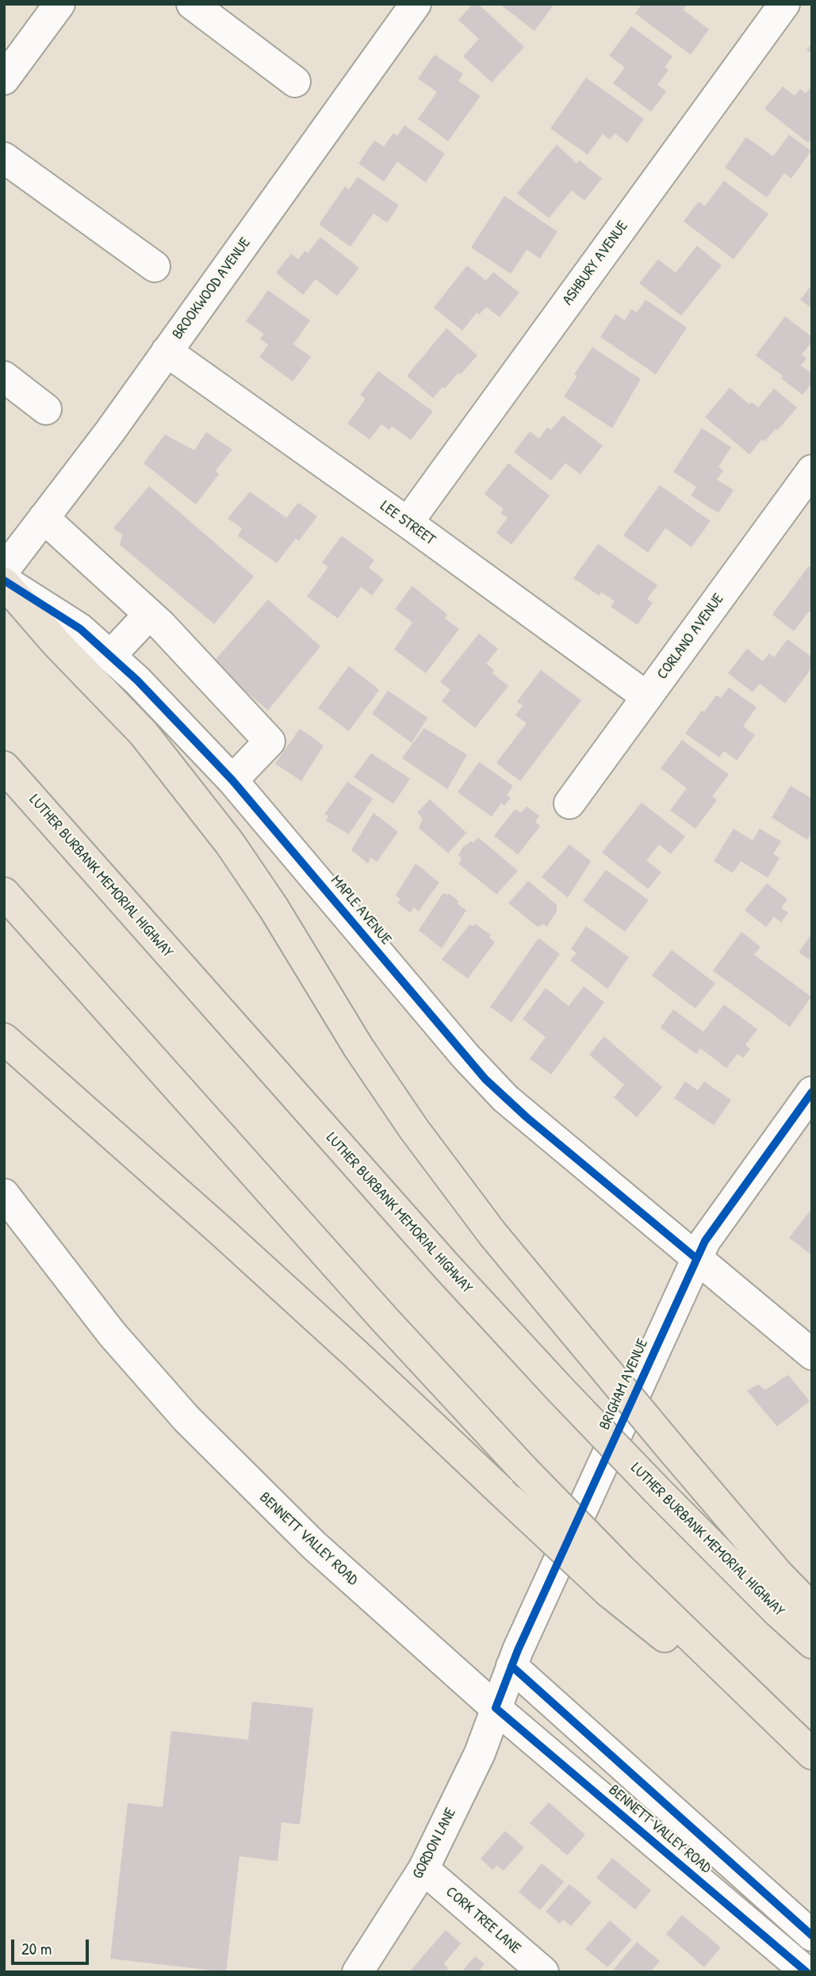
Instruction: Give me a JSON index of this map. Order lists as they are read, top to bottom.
{
  "streets": {
    "highway": ["LUTHER BURBANK MEMORIAL HIGHWAY"],
    "street": [
      "ASHBURY AVENUE",
      "BROOKWOOD AVENUE",
      "LEE STREET",
      "CORLANO AVENUE",
      "MAPLE AVENUE",
      "BRIGHAM AVENUE",
      "BENNETT VALLEY ROAD",
      "GORDON LANE",
      "CORK TREE LANE"
    ]
  },
  "crossings": [
    ["ASHBURY AVENUE", "LEE STREET"],
    ["BROOKWOOD AVENUE", "LEE STREET"],
    ["LEE STREET", "CORLANO AVENUE"],
    ["MAPLE AVENUE", "BRIGHAM AVENUE"],
    ["BRIGHAM AVENUE", "BENNETT VALLEY ROAD"],
    ["BRIGHAM AVENUE", "GORDON LANE"],
    ["BENNETT VALLEY ROAD", "GORDON LANE"],
    ["GORDON LANE", "CORK TREE LANE"]
  ],
  "scale_bar": "20 m"
}
